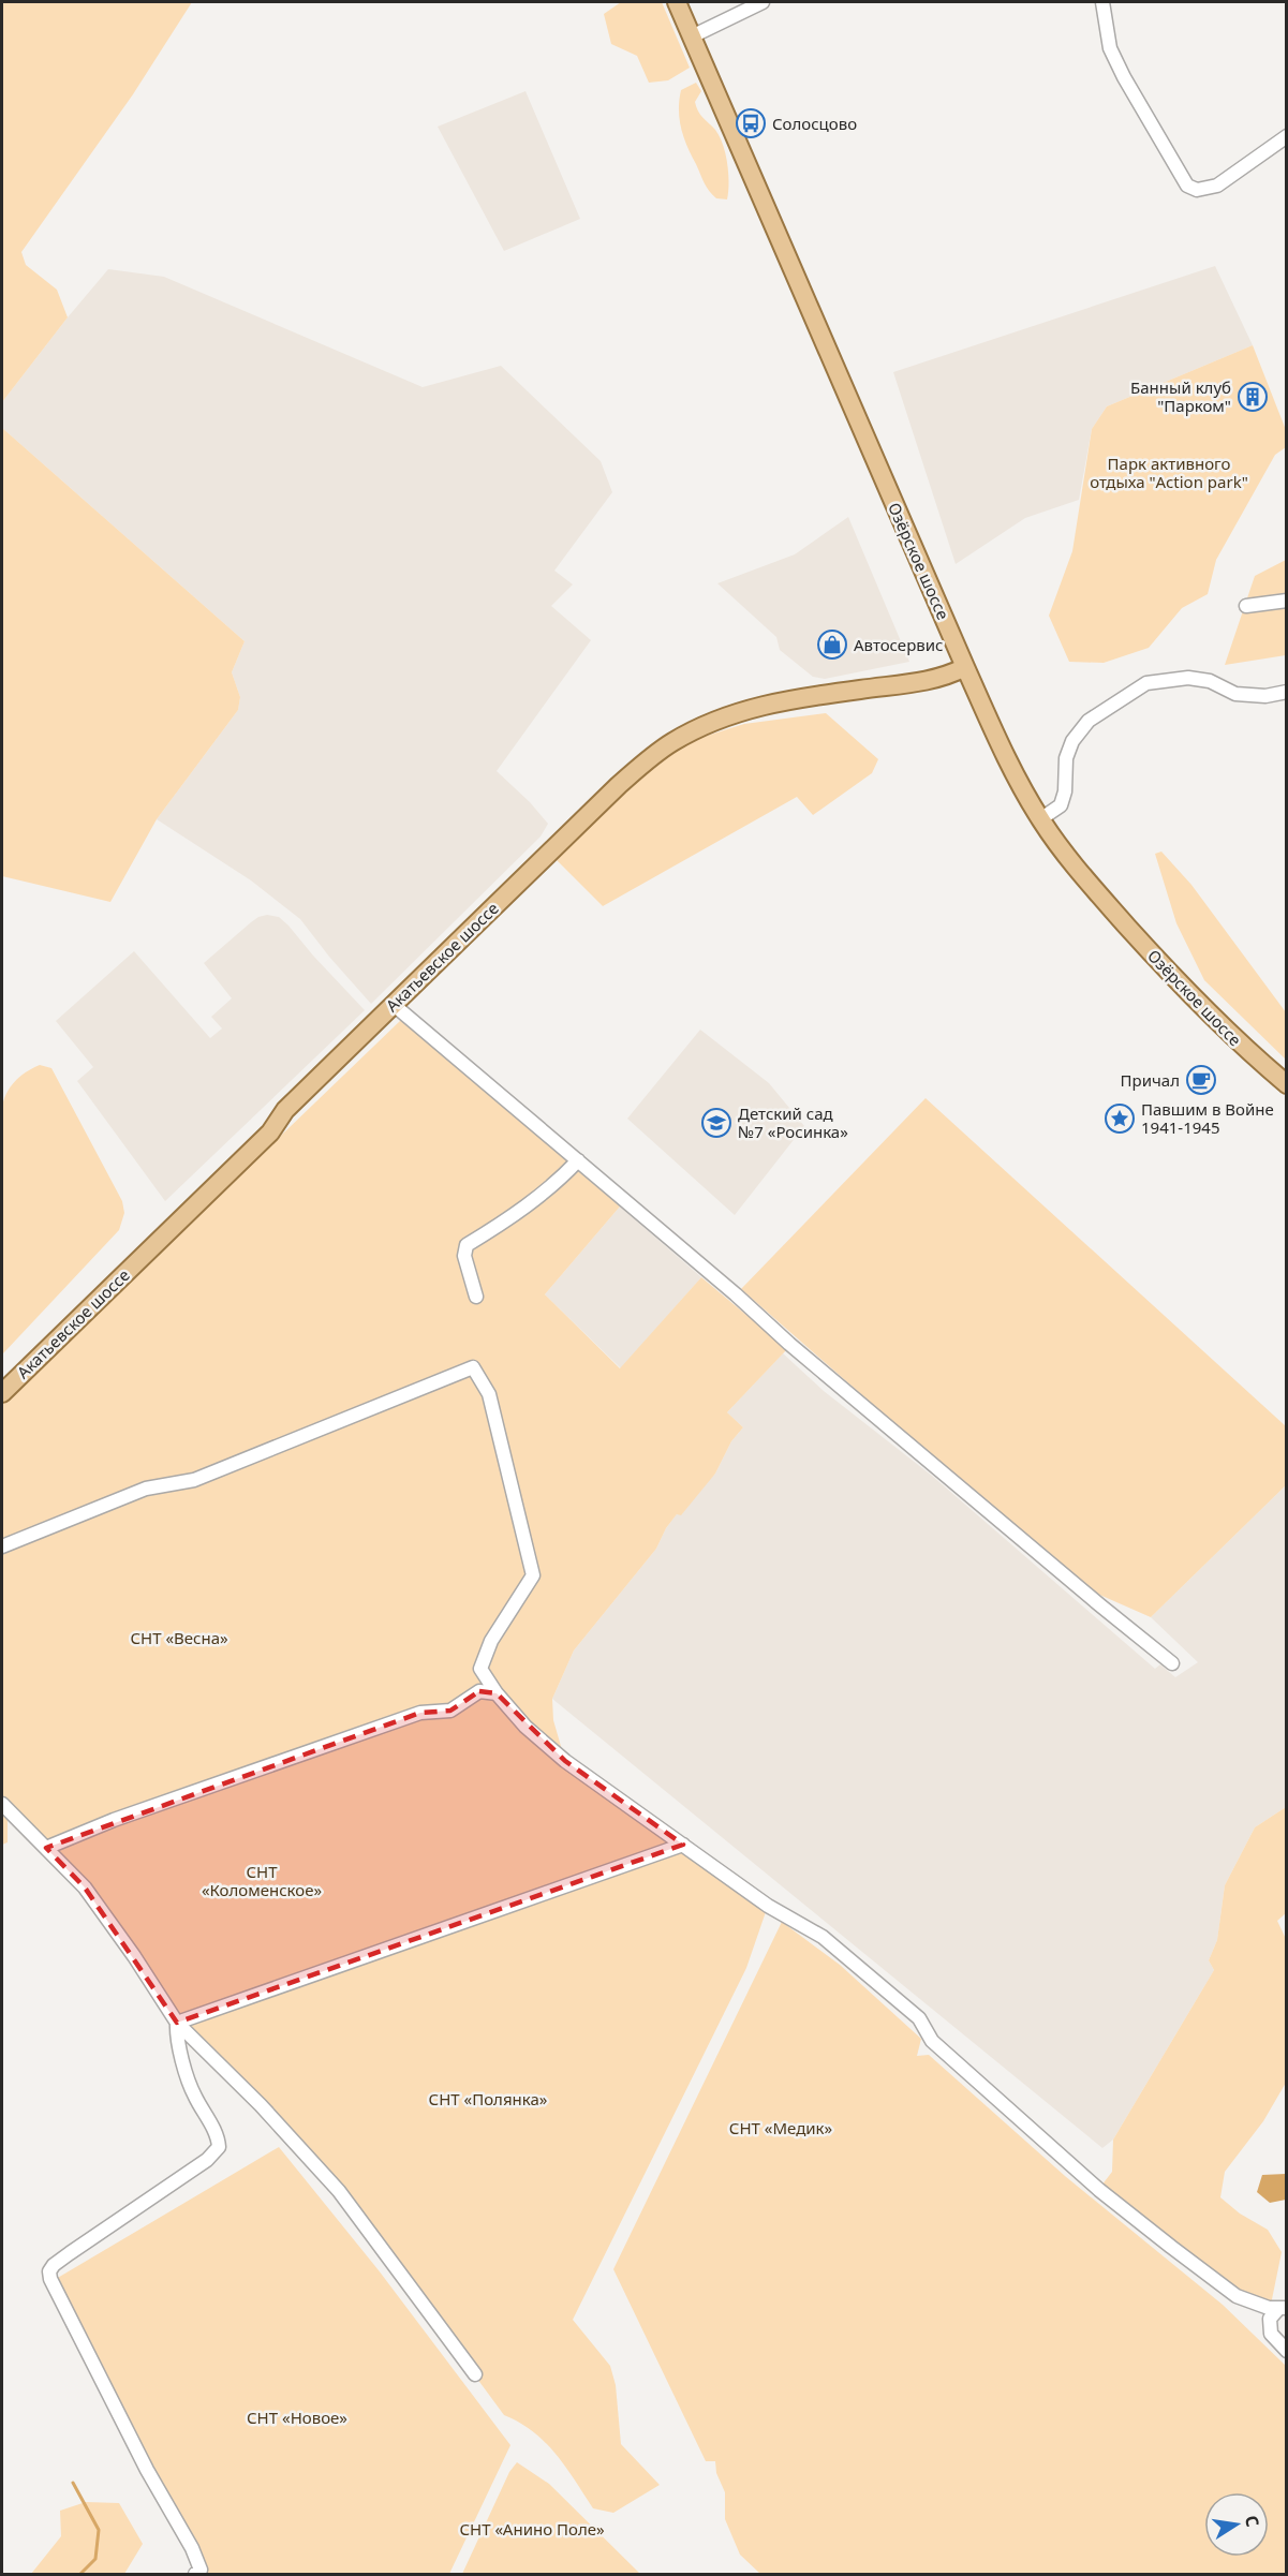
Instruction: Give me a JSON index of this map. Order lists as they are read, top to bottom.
{
  "streets": {
    "main road": ["Озёрское шоссе", "Акатьевское шоссе"]
  },
  "crossings": [
    ["Озёрское шоссе", "Акатьевское шоссе"]
  ],
  "parks": [
    "Парк активного отдыха \"Action park\"",
    "СНТ «Весна»",
    "СНТ «Коломенское»",
    "СНТ «Полянка»",
    "СНТ «Медик»",
    "СНТ «Новое»",
    "СНТ «Анино Поле»"
  ],
  "places": {
    "bus stop": ["Солосцово"],
    "building": ["Банный клуб \"Парком\""],
    "shop": ["Автосервис"],
    "cafe": ["Причал"],
    "place": ["Павшим в Войне 1941-1945"],
    "school or university": ["Детский сад №7 «Росинка»"]
  },
  "north": "right"
}
